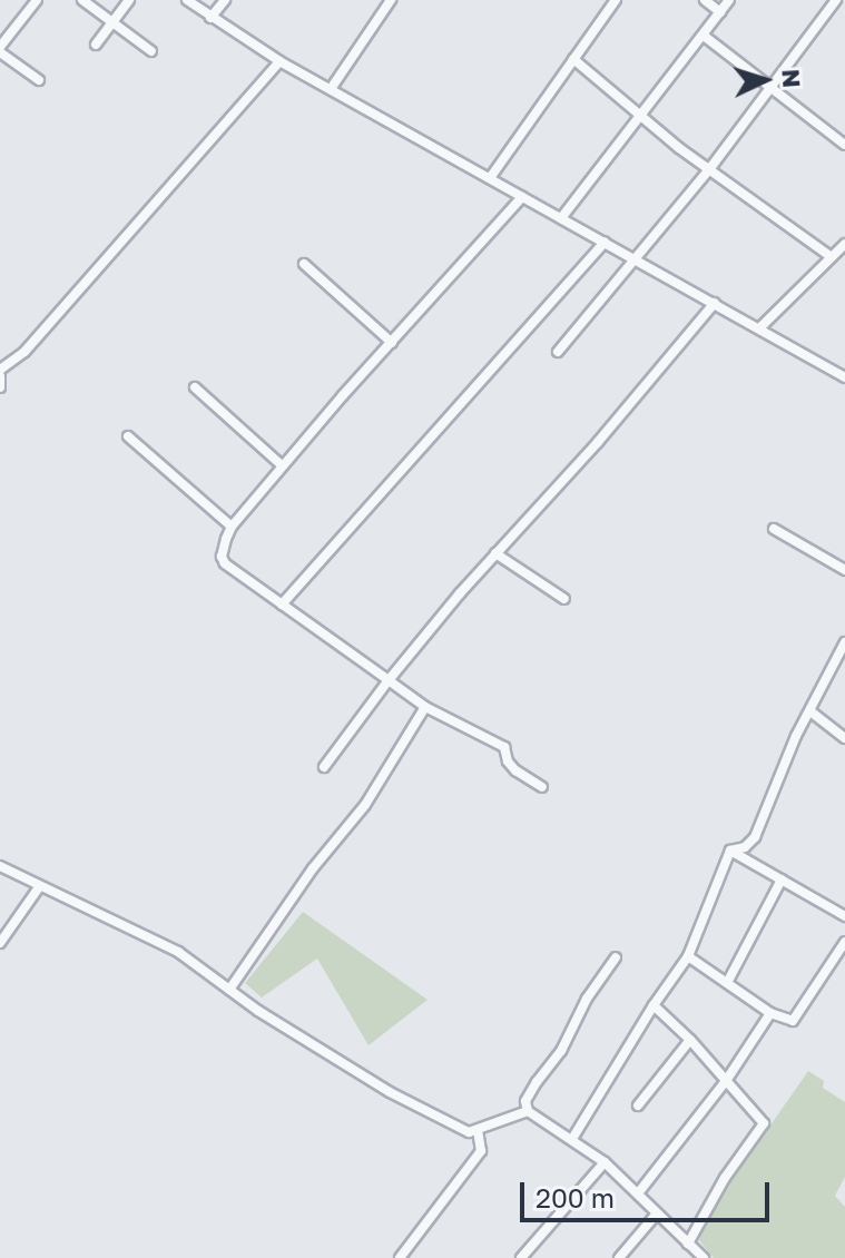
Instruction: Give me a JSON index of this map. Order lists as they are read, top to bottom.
{
  "scale_bar": "200 m",
  "north": "right"
}
